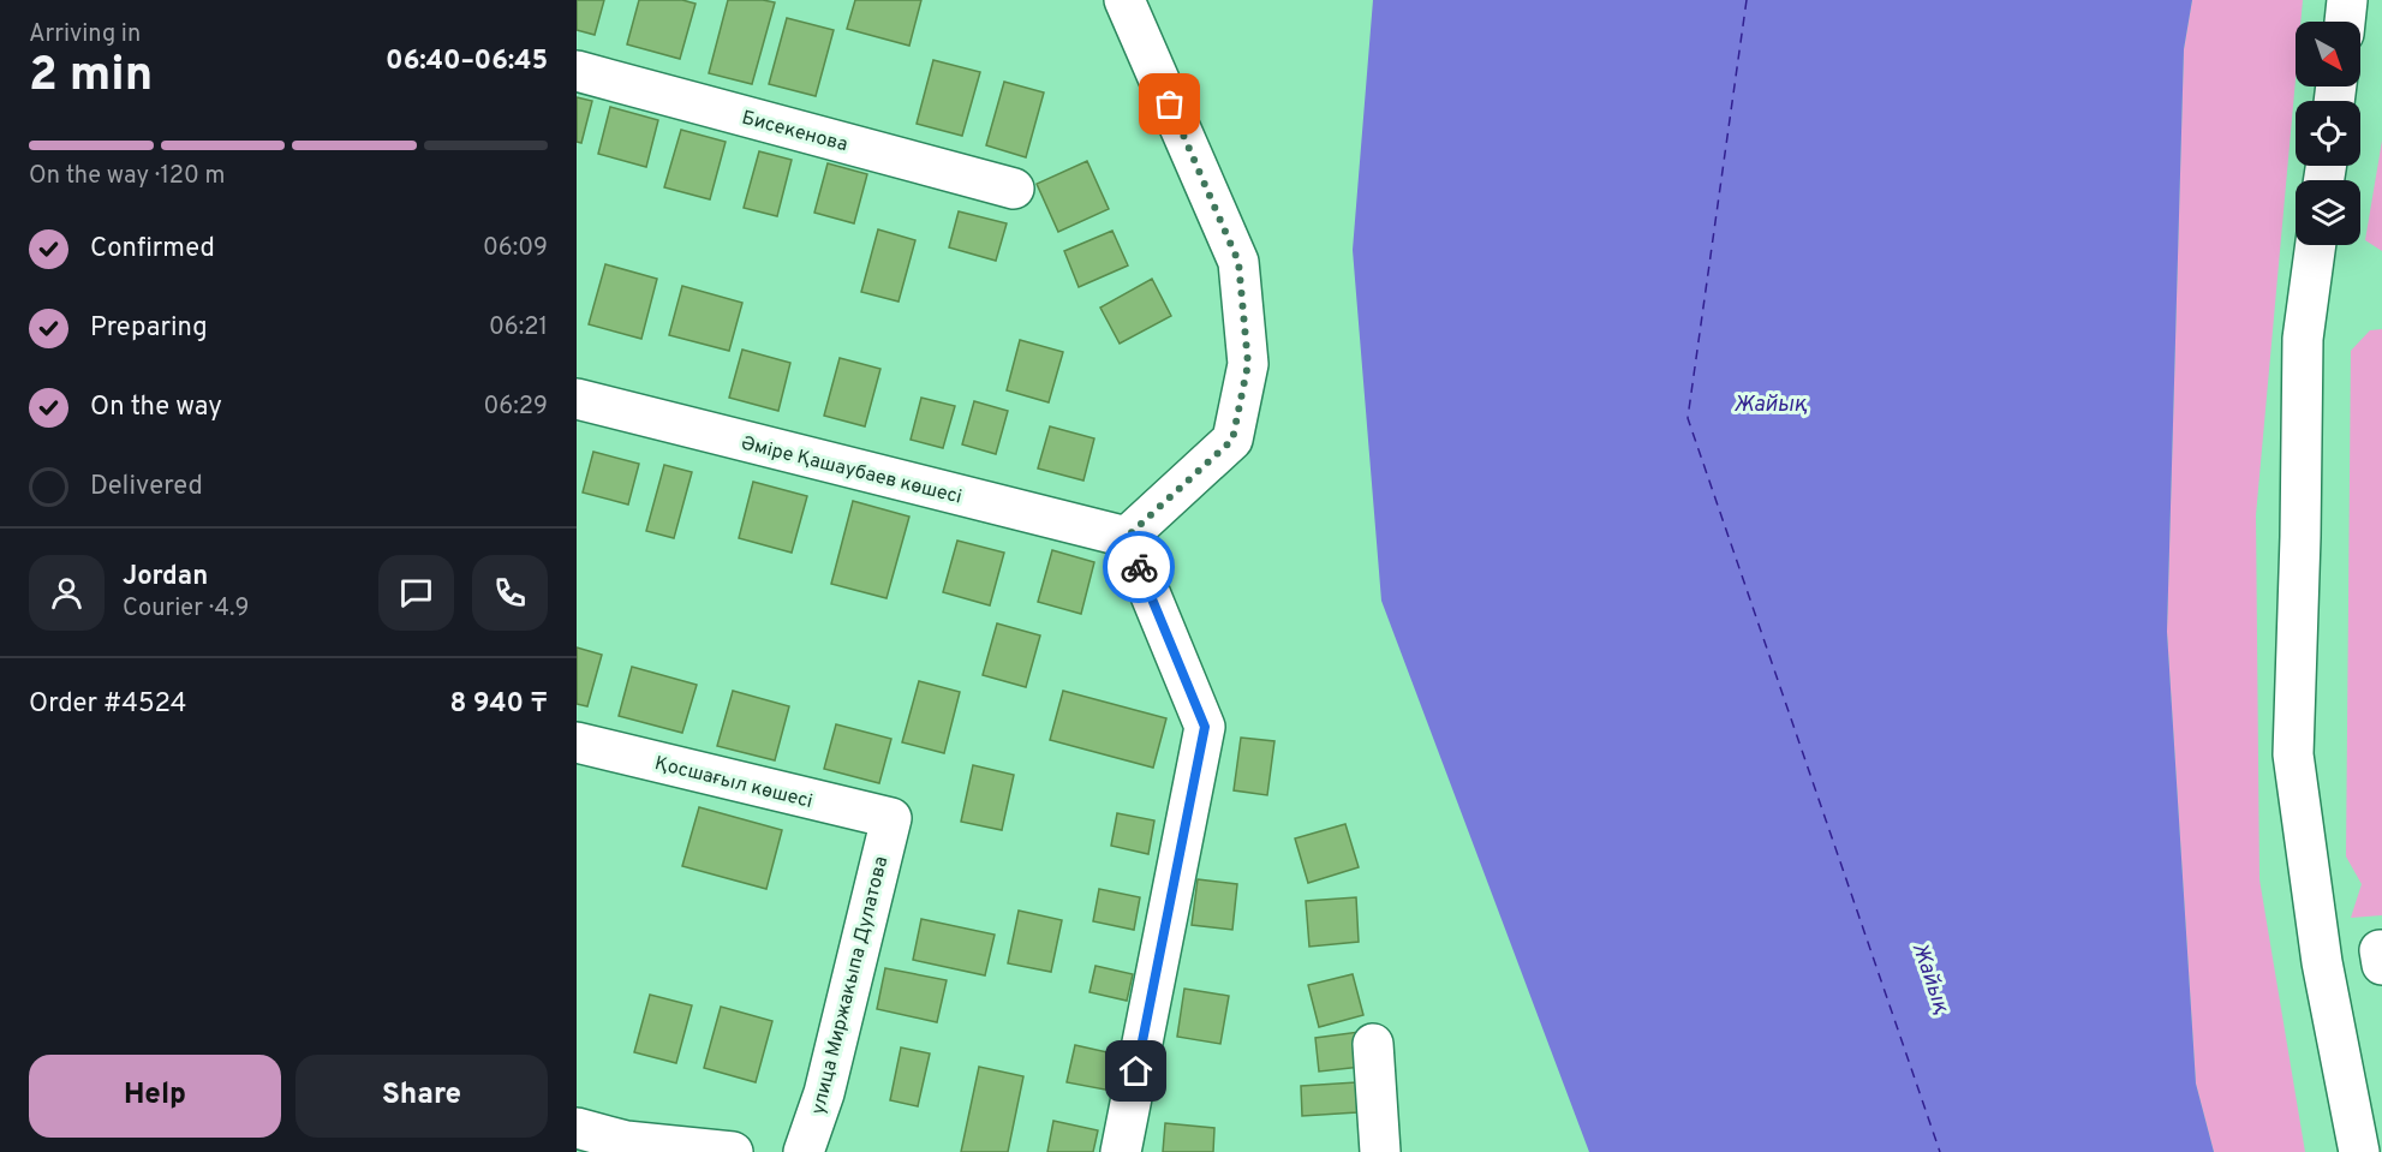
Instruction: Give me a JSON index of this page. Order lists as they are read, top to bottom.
{
  "streets": {
    "street": [
      "Бисекенова",
      "Әміре Қашаубаев көшесі",
      "Қосшағыл көшесі",
      "улица Миржакыпа Дулатова"
    ]
  },
  "crossings": [
    ["Қосшағыл көшесі", "улица Миржакыпа Дулатова"]
  ],
  "water": ["Жайық"],
  "north": "bottom right",
  "page": {
    "heading": ["2 min", "Arriving in", "06:40–06:45"],
    "panel": [
      "Jordan",
      "Courier · 4.9",
      "Order #4524",
      "8 940 ₸"
    ],
    "bar": "On the way · 120 m",
    "list": [
      ["Confirmed", "06:09"],
      ["Preparing", "06:21"],
      ["On the way", "06:29"],
      "Delivered"
    ],
    "buttons": ["Help", "Share"]
  }
}
